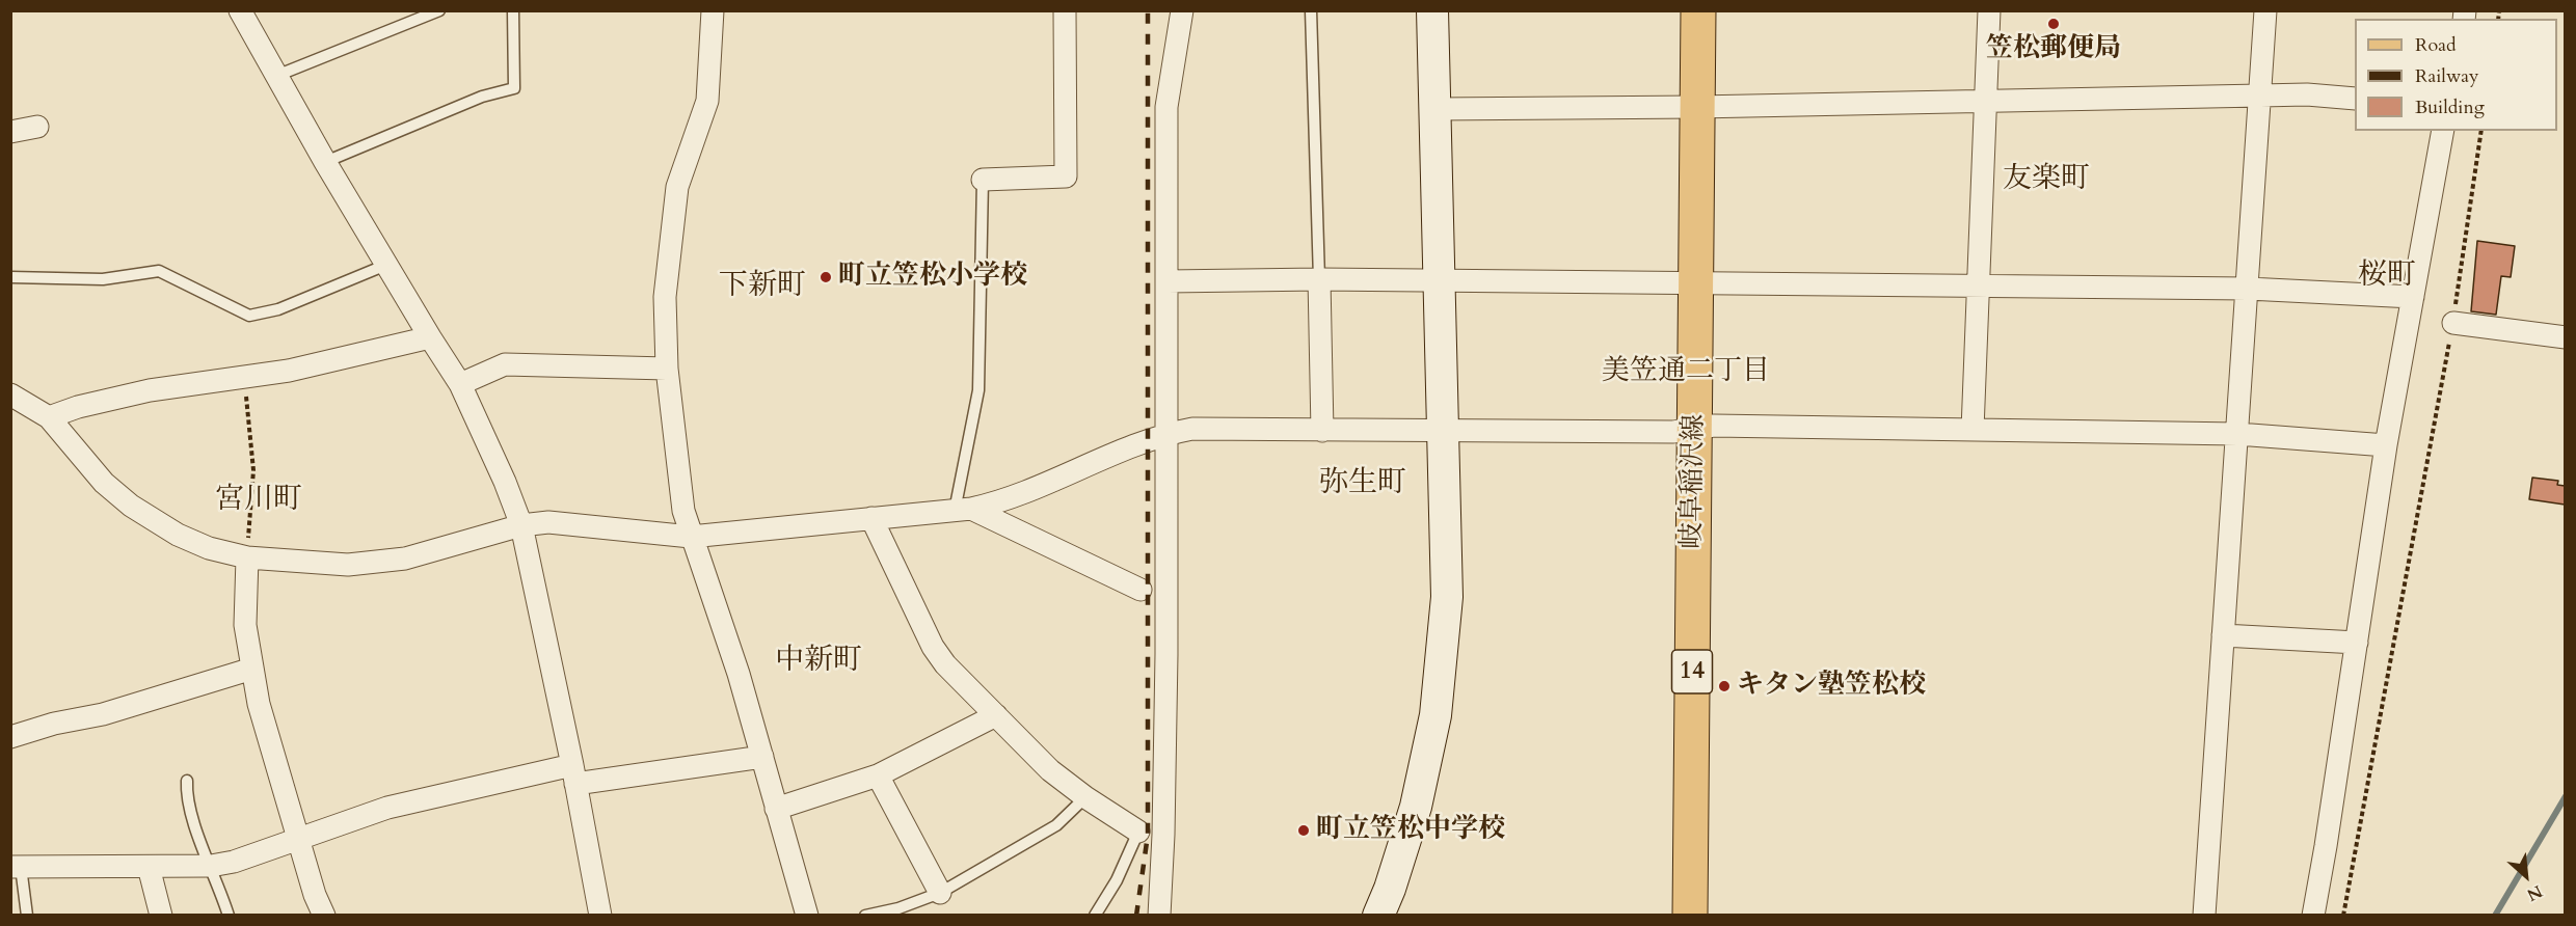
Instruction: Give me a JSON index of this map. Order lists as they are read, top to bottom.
{
  "streets": {
    "main road": ["岐阜稲沢線", "14"]
  },
  "districts": [
    "友楽町",
    "桜町",
    "下新町",
    "美笠通二丁目",
    "弥生町",
    "宮川町",
    "中新町"
  ],
  "places": [
    "笠松郵便局",
    "町立笠松小学校",
    "キタン塾笠松校",
    "町立笠松中学校"
  ],
  "legend": ["Road", "Railway", "Building"],
  "north": "bottom right"
}
